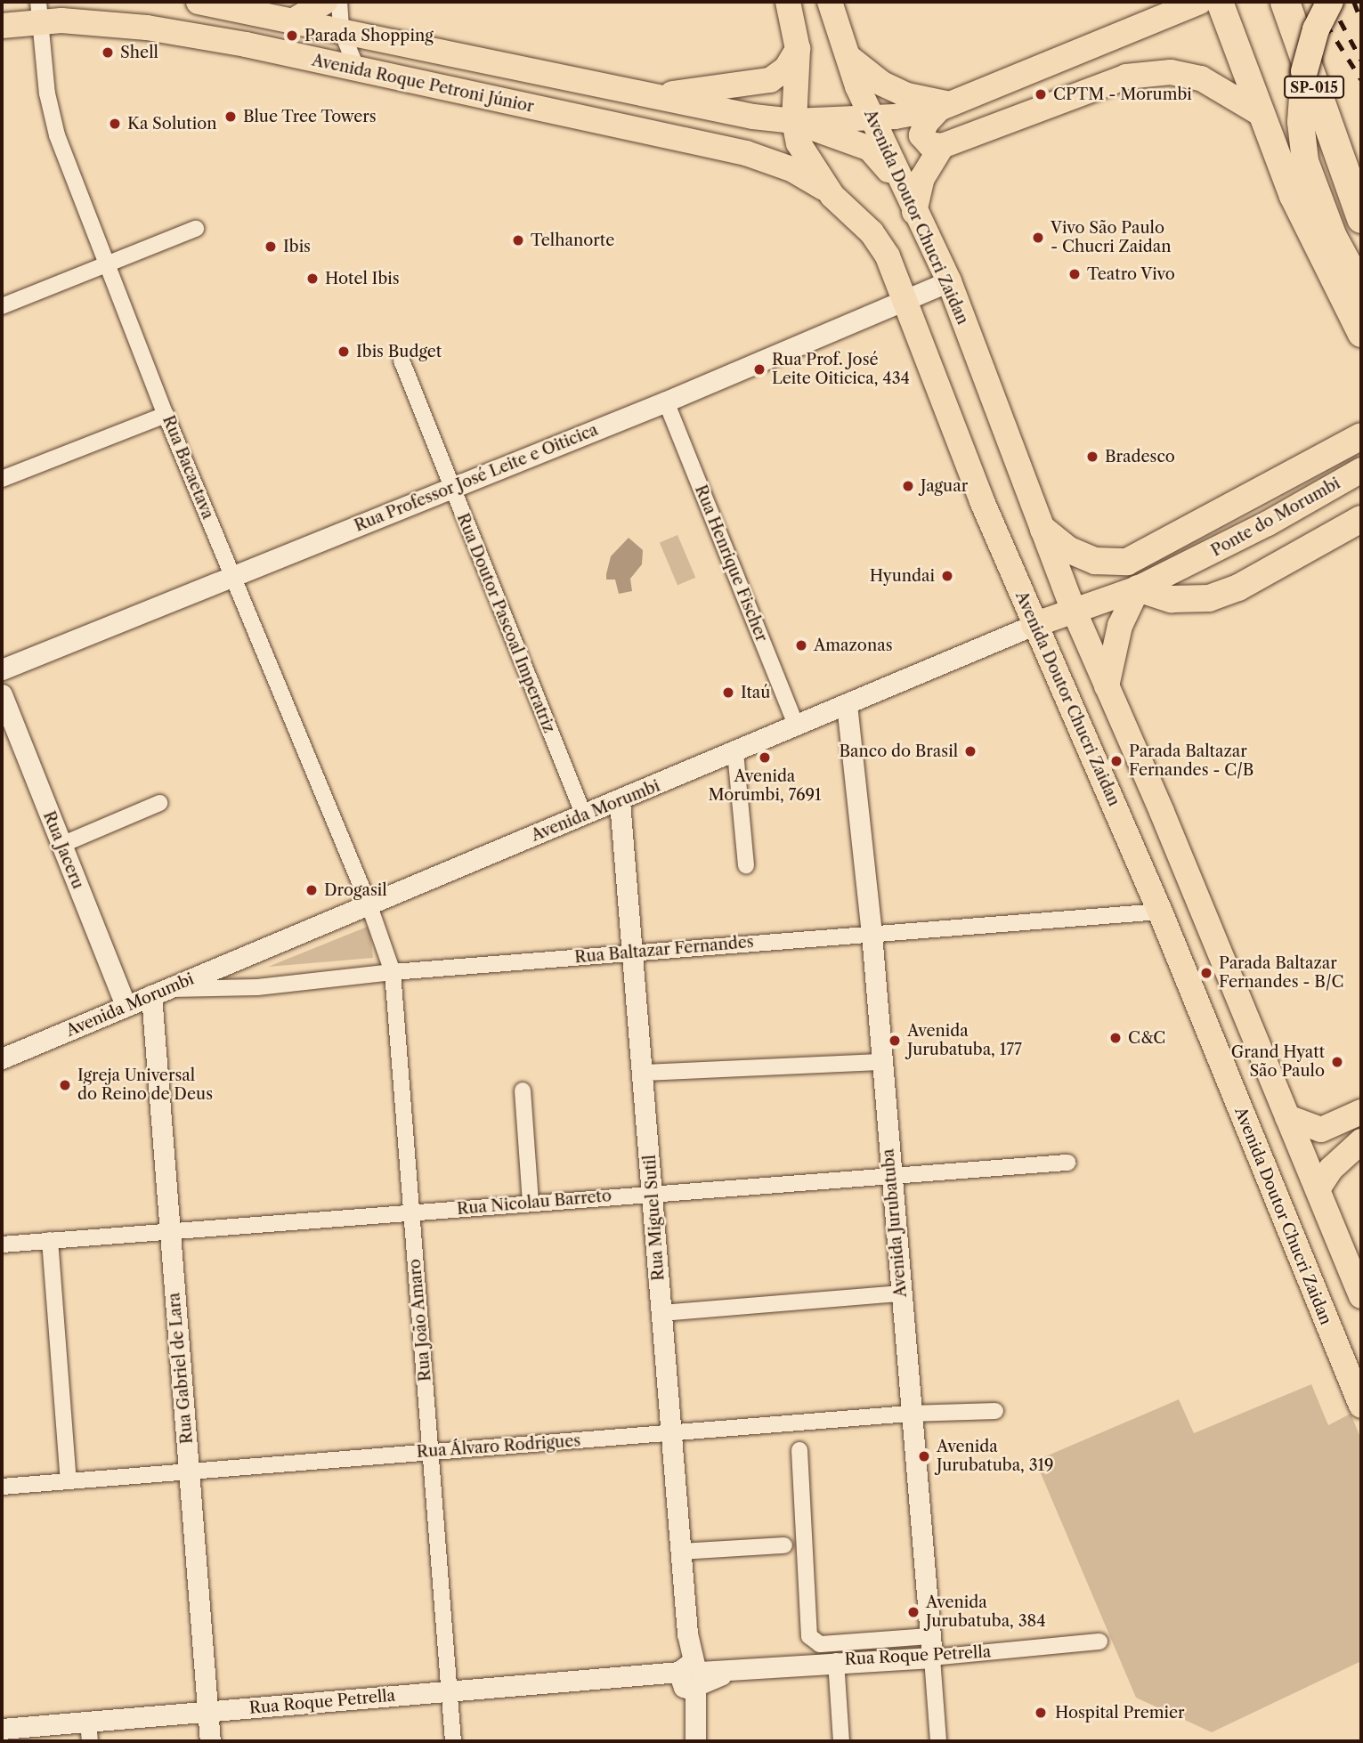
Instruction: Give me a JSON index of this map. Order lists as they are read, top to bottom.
{
  "streets": {
    "highway": ["SP-015"],
    "main road": [
      "Avenida Roque Petroni Júnior",
      "Avenida Doutor Chucri Zaidan",
      "Ponte do Morumbi",
      "Avenida Morumbi"
    ],
    "street": [
      "Rua Bacaetava",
      "Rua Professor José Leite e Oiticica",
      "Rua Henrique Fischer",
      "Rua Doutor Pascoal Imperatriz",
      "Rua Jaceru",
      "Rua Baltazar Fernandes",
      "Rua Nicolau Barreto",
      "Rua Miguel Sutil",
      "Avenida Jurubatuba",
      "Rua João Amaro",
      "Rua Gabriel de Lara",
      "Rua Álvaro Rodrigues",
      "Rua Roque Petrella"
    ]
  },
  "crossings": [
    ["Avenida Roque Petroni Júnior", "Avenida Doutor Chucri Zaidan"],
    ["Avenida Roque Petroni Júnior", "Rua Bacaetava"],
    ["Avenida Doutor Chucri Zaidan", "Rua Professor José Leite e Oiticica"],
    ["Avenida Doutor Chucri Zaidan", "Avenida Morumbi"],
    ["Avenida Doutor Chucri Zaidan", "Rua Baltazar Fernandes"],
    ["Rua Bacaetava", "Rua Professor José Leite e Oiticica"],
    ["Rua Bacaetava", "Avenida Morumbi"],
    ["Rua Bacaetava", "Rua João Amaro"],
    ["Rua Professor José Leite e Oiticica", "Rua Henrique Fischer"],
    ["Rua Professor José Leite e Oiticica", "Rua Doutor Pascoal Imperatriz"],
    ["Ponte do Morumbi", "Avenida Morumbi"],
    ["Rua Henrique Fischer", "Avenida Morumbi"],
    ["Rua Doutor Pascoal Imperatriz", "Avenida Morumbi"],
    ["Avenida Morumbi", "Rua Jaceru"],
    ["Avenida Morumbi", "Rua Baltazar Fernandes"],
    ["Avenida Morumbi", "Rua Miguel Sutil"],
    ["Avenida Morumbi", "Avenida Jurubatuba"],
    ["Avenida Morumbi", "Rua João Amaro"],
    ["Avenida Morumbi", "Rua Gabriel de Lara"],
    ["Rua Baltazar Fernandes", "Rua Miguel Sutil"],
    ["Rua Baltazar Fernandes", "Avenida Jurubatuba"],
    ["Rua Baltazar Fernandes", "Rua João Amaro"],
    ["Rua Baltazar Fernandes", "Rua Gabriel de Lara"],
    ["Rua Nicolau Barreto", "Rua Miguel Sutil"],
    ["Rua Nicolau Barreto", "Avenida Jurubatuba"],
    ["Rua Nicolau Barreto", "Rua João Amaro"],
    ["Rua Nicolau Barreto", "Rua Gabriel de Lara"],
    ["Rua Miguel Sutil", "Rua Álvaro Rodrigues"],
    ["Rua Miguel Sutil", "Rua Roque Petrella"],
    ["Avenida Jurubatuba", "Rua Álvaro Rodrigues"],
    ["Avenida Jurubatuba", "Rua Roque Petrella"],
    ["Rua João Amaro", "Rua Álvaro Rodrigues"],
    ["Rua João Amaro", "Rua Roque Petrella"],
    ["Rua Gabriel de Lara", "Rua Álvaro Rodrigues"],
    ["Rua Gabriel de Lara", "Rua Roque Petrella"]
  ],
  "places": [
    "Parada Shopping",
    "Shell",
    "CPTM - Morumbi",
    "Blue Tree Towers",
    "Ka Solution",
    "Vivo São Paulo - Chucri Zaidan",
    "Telhanorte",
    "Ibis",
    "Teatro Vivo",
    "Hotel Ibis",
    "Ibis Budget",
    "Rua Prof. José Leite Oiticica, 434",
    "Bradesco",
    "Jaguar",
    "Hyundai",
    "Amazonas",
    "Itaú",
    "Banco do Brasil",
    "Avenida Morumbi, 7691",
    "Parada Baltazar Fernandes - C/B",
    "Drogasil",
    "Parada Baltazar Fernandes - B/C",
    "C&C",
    "Avenida Jurubatuba, 177",
    "Grand Hyatt São Paulo",
    "Igreja Universal do Reino de Deus",
    "Avenida Jurubatuba, 319",
    "Avenida Jurubatuba, 384",
    "Hospital Premier"
  ]
}
